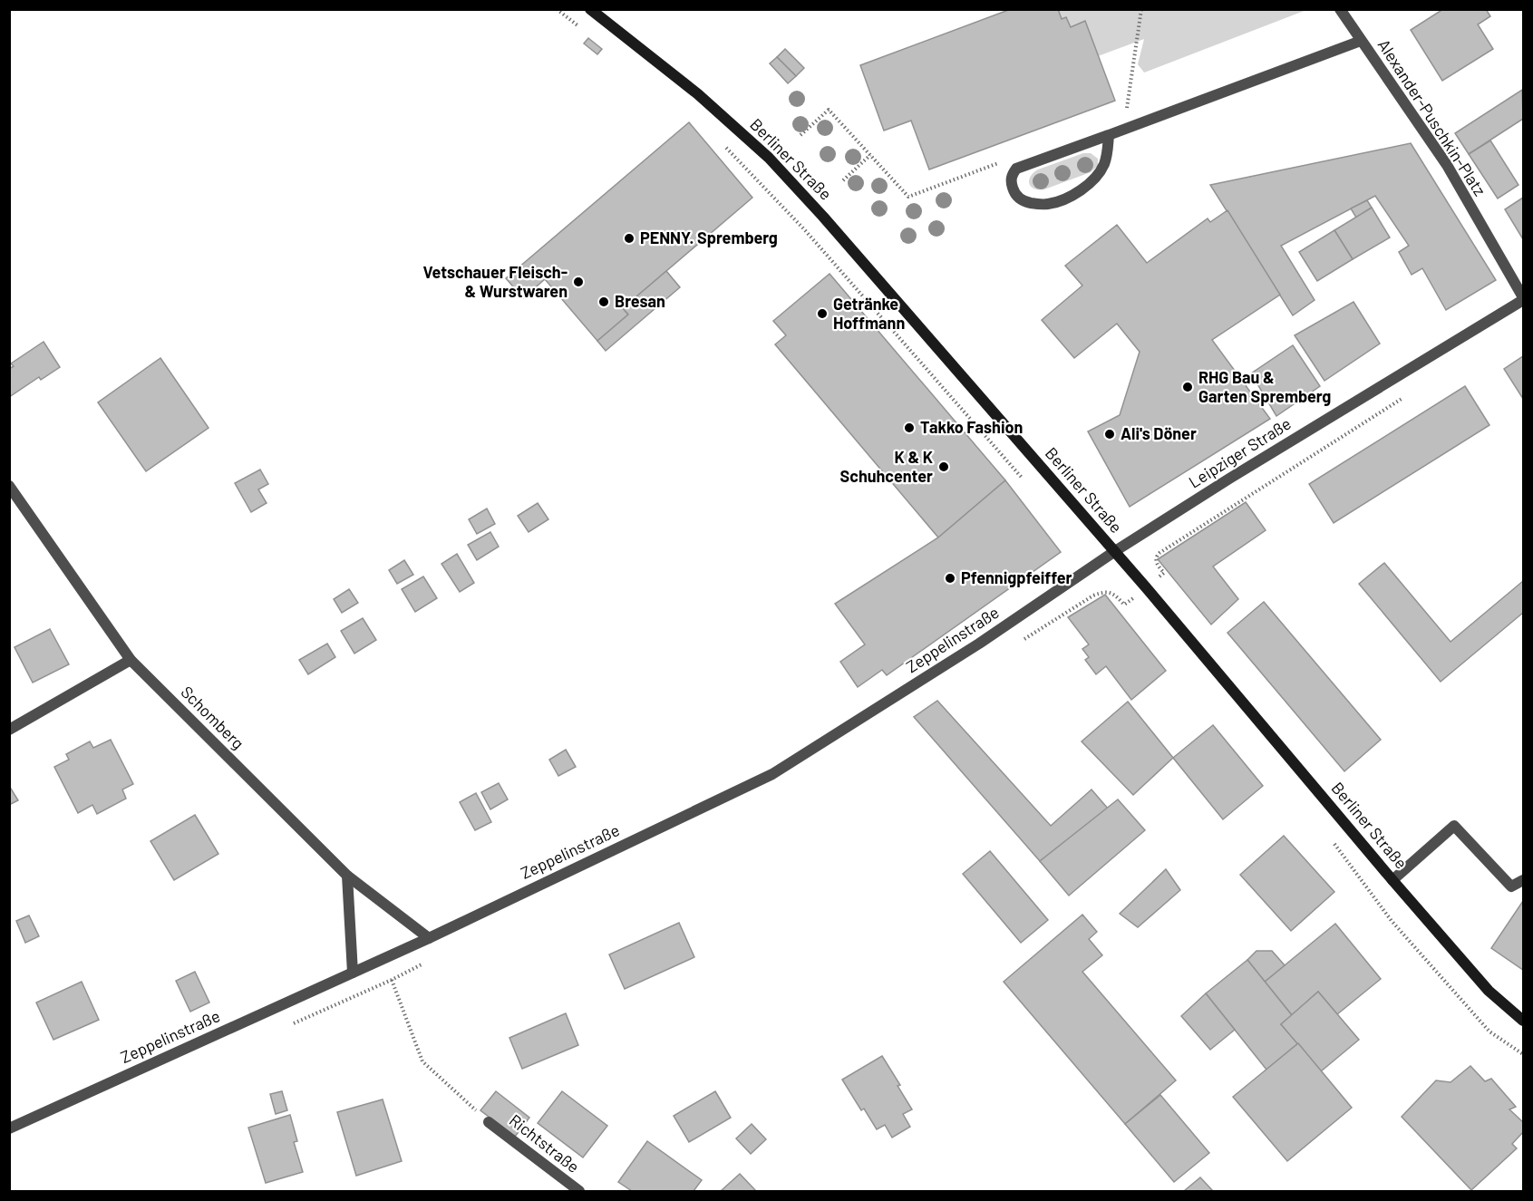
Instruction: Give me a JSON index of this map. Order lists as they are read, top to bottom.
{
  "streets": {
    "main road": ["Berliner Straße"],
    "street": [
      "Alexander-Puschkin-Platz",
      "Leipziger Straße",
      "Zeppelinstraße",
      "Schomberg",
      "Richtstraße"
    ]
  },
  "crossings": [
    ["Alexander-Puschkin-Platz", "Leipziger Straße"],
    ["Berliner Straße", "Leipziger Straße"],
    ["Berliner Straße", "Zeppelinstraße"],
    ["Leipziger Straße", "Zeppelinstraße"],
    ["Zeppelinstraße", "Schomberg"]
  ],
  "places": [
    "PENNY. Spremberg",
    "Vetschauer Fleisch- & Wurstwaren",
    "Bresan",
    "Getränke Hoffmann",
    "RHG Bau & Garten Spremberg",
    "Takko Fashion",
    "Ali's Döner",
    "K & K Schuhcenter",
    "Pfennigpfeiffer"
  ]
}
